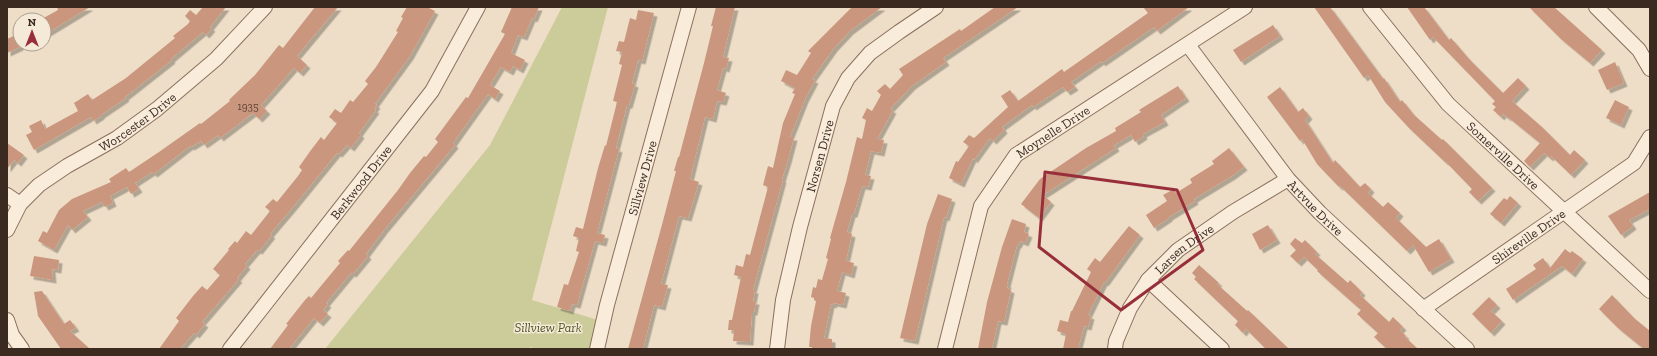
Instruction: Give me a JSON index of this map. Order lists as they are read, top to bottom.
{
  "streets": {
    "street": [
      "Worcester Drive",
      "Moynelle Drive",
      "Somerville Drive",
      "Norsen Drive",
      "Sillview Drive",
      "Berkwood Drive",
      "Artvue Drive",
      "Shireville Drive",
      "Larsen Drive"
    ]
  },
  "crossings": [
    ["Moynelle Drive", "Artvue Drive"],
    ["Somerville Drive", "Shireville Drive"],
    ["Artvue Drive", "Shireville Drive"],
    ["Artvue Drive", "Larsen Drive"]
  ],
  "parks": ["Sillview Park"],
  "house_numbers": ["1935"],
  "north": "top"
}
